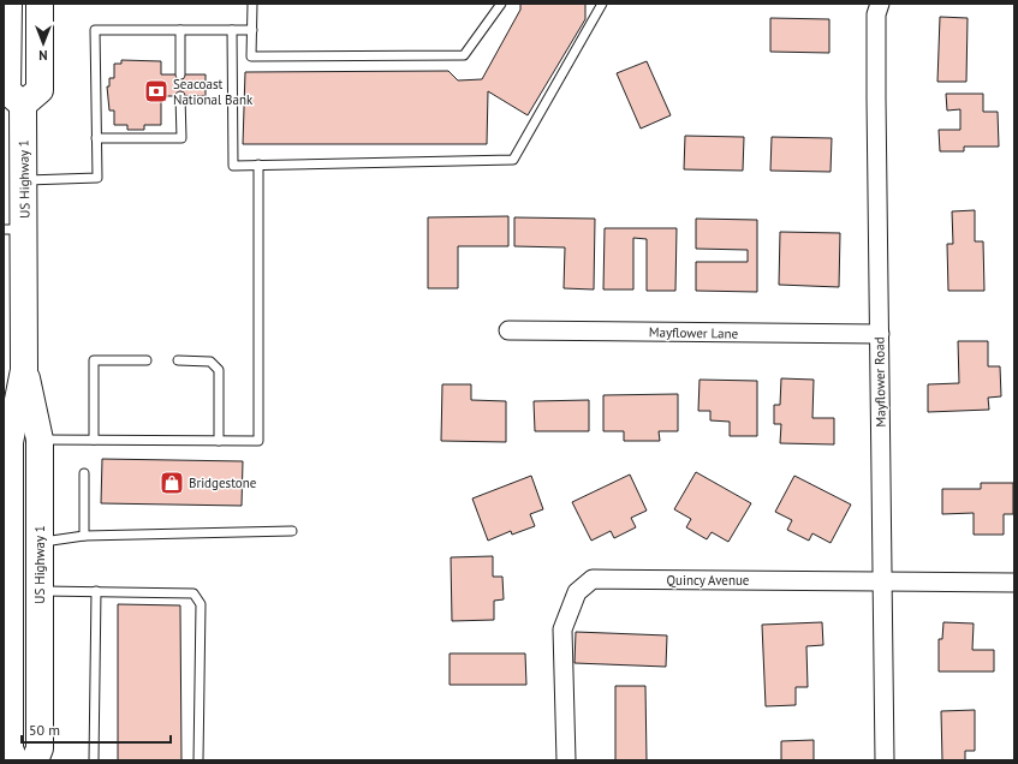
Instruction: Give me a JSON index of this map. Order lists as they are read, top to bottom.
{
  "streets": {
    "main road": ["US Highway 1"],
    "street": ["Mayflower Lane", "Mayflower Road", "Quincy Avenue"]
  },
  "crossings": [
    ["Mayflower Lane", "Mayflower Road"],
    ["Mayflower Road", "Quincy Avenue"]
  ],
  "places": {
    "bank": ["Seacoast National Bank"],
    "shop": ["Bridgestone"]
  },
  "scale_bar": "50 m",
  "north": "bottom"
}
